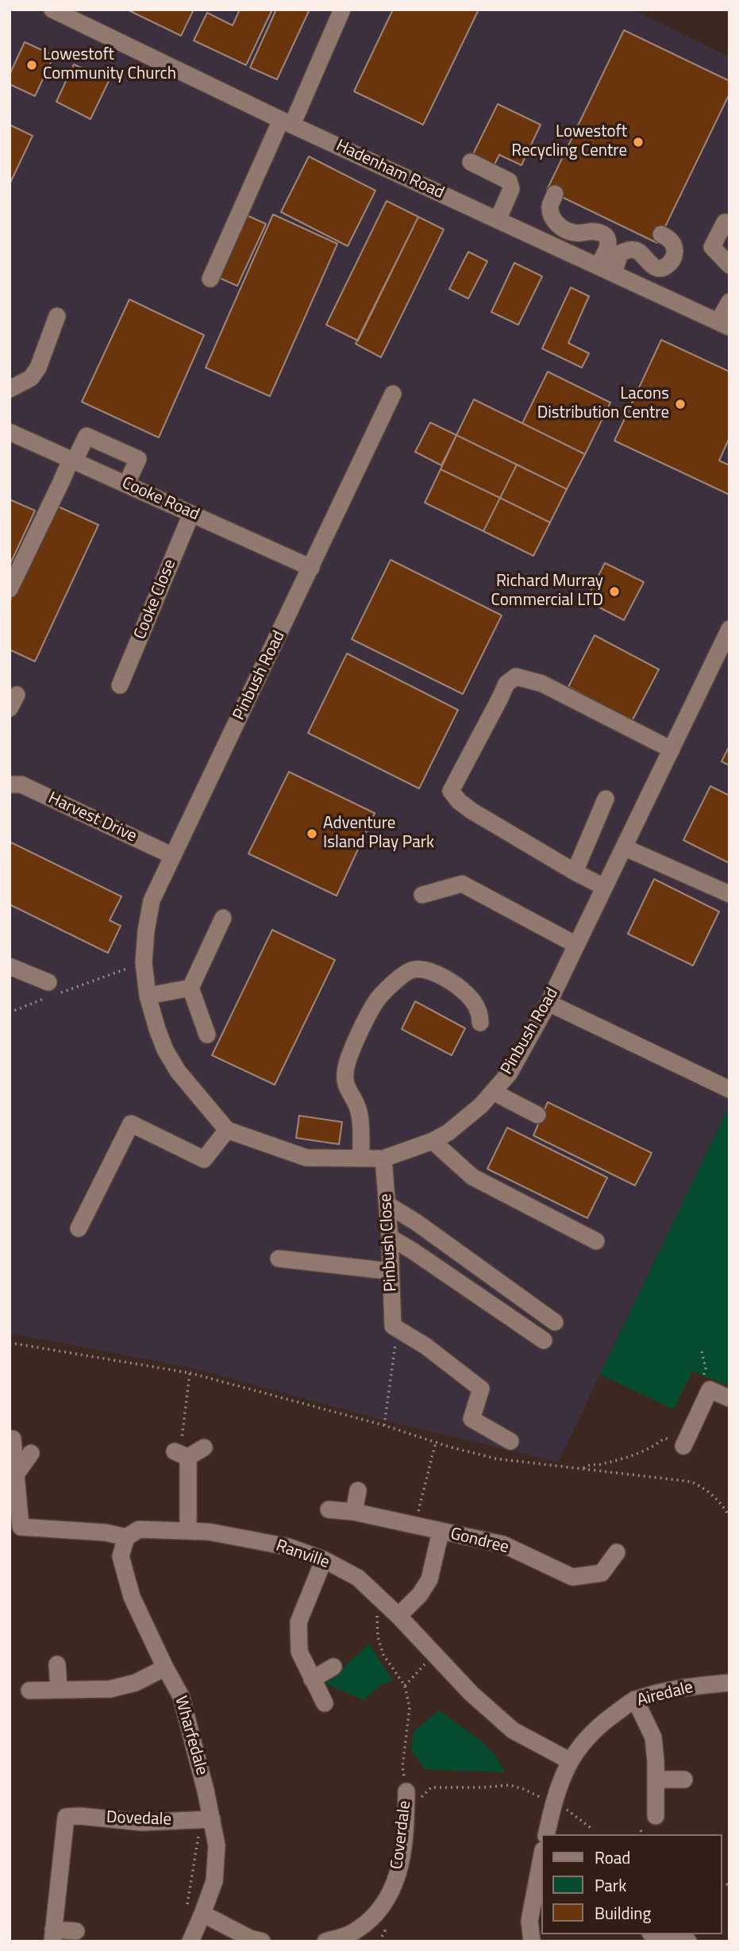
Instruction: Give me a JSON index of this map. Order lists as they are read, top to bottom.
{
  "streets": {
    "street": [
      "Hadenham Road",
      "Cooke Road",
      "Cooke Close",
      "Pinbush Road",
      "Harvest Drive",
      "Pinbush Close",
      "Gondree",
      "Ranville",
      "Airedale",
      "Wharfedale",
      "Dovedale",
      "Coverdale"
    ]
  },
  "crossings": [
    ["Cooke Road", "Cooke Close"],
    ["Cooke Road", "Pinbush Road"],
    ["Pinbush Road", "Harvest Drive"],
    ["Pinbush Road", "Pinbush Close"],
    ["Ranville", "Airedale"],
    ["Ranville", "Wharfedale"],
    ["Wharfedale", "Dovedale"]
  ],
  "places": [
    "Lowestoft Community Church",
    "Lowestoft Recycling Centre",
    "Lacons Distribution Centre",
    "Richard Murray Commercial LTD",
    "Adventure Island Play Park"
  ],
  "legend": ["Road", "Park", "Building"]
}
